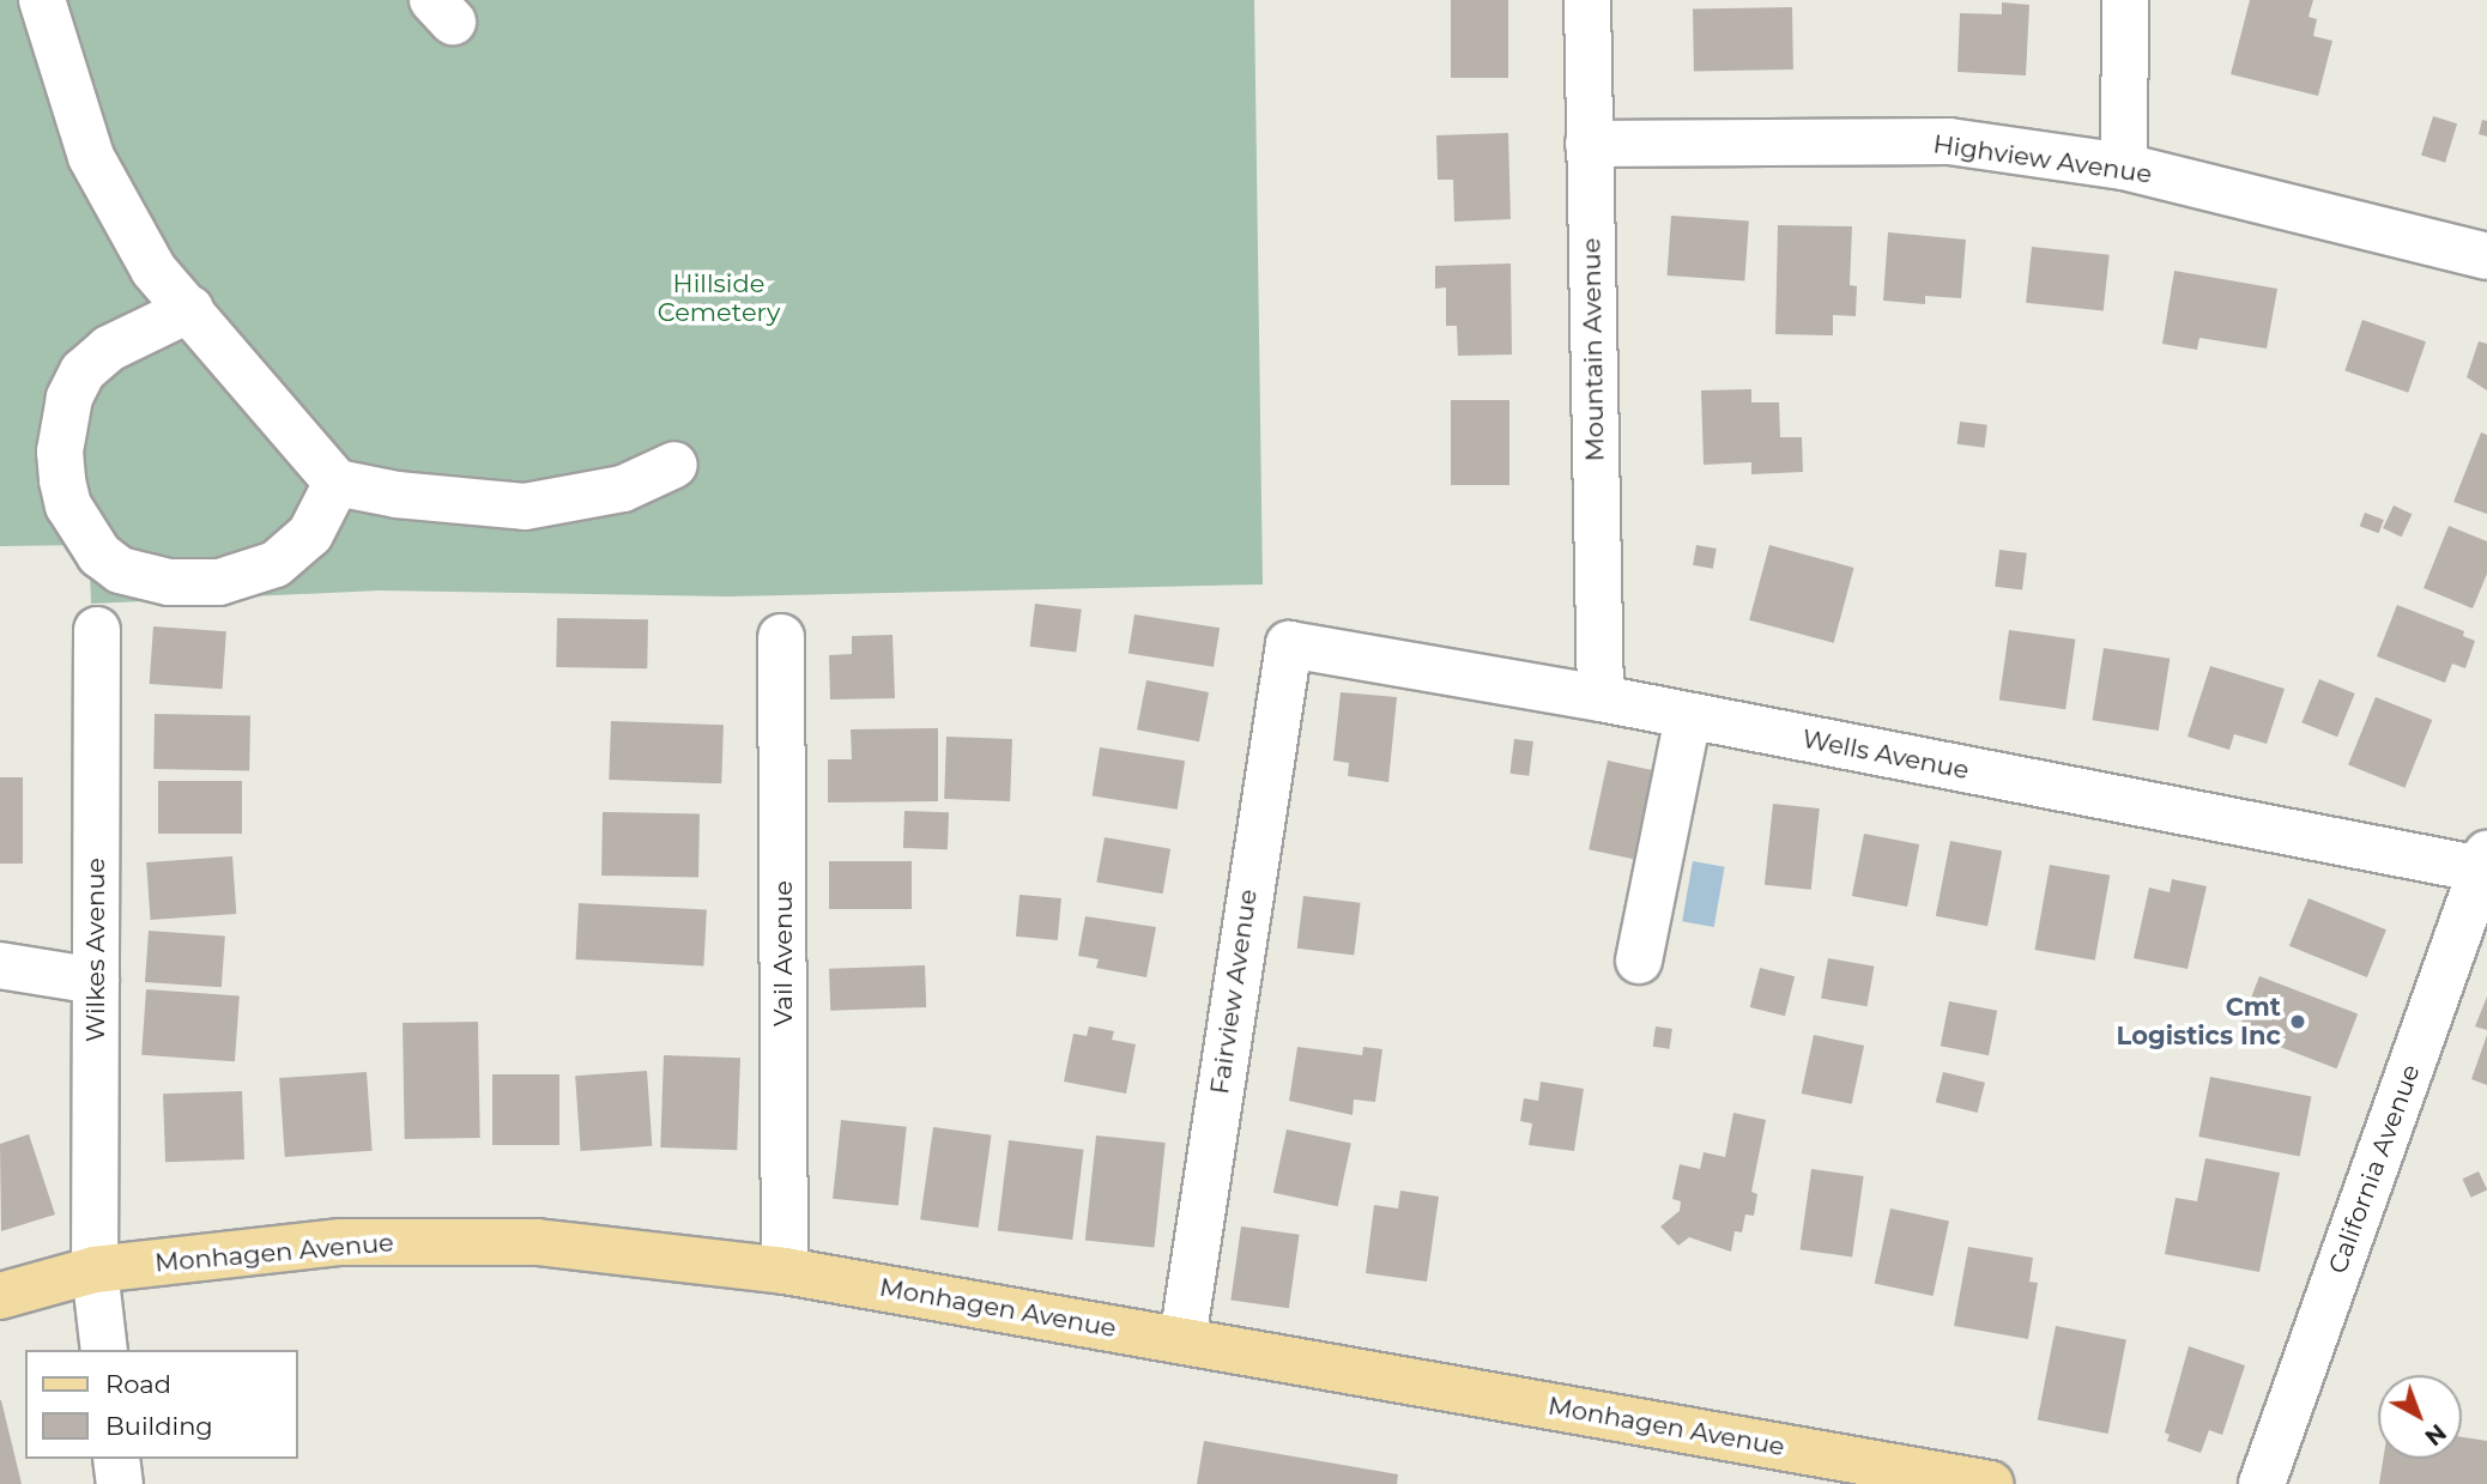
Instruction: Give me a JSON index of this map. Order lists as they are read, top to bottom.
{
  "streets": {
    "main road": ["Monhagen Avenue"],
    "street": [
      "Highview Avenue",
      "Mountain Avenue",
      "Wells Avenue",
      "Wilkes Avenue",
      "Vail Avenue",
      "Fairview Avenue",
      "California Avenue"
    ]
  },
  "crossings": [
    ["Highview Avenue", "Mountain Avenue"],
    ["Mountain Avenue", "Wells Avenue"],
    ["Wells Avenue", "Fairview Avenue"],
    ["Wells Avenue", "California Avenue"],
    ["Wilkes Avenue", "Monhagen Avenue"],
    ["Vail Avenue", "Monhagen Avenue"],
    ["Fairview Avenue", "Monhagen Avenue"]
  ],
  "parks": ["Hillside Cemetery"],
  "places": ["Cmt Logistics Inc"],
  "legend": ["Road", "Building"],
  "north": "bottom right"
}
